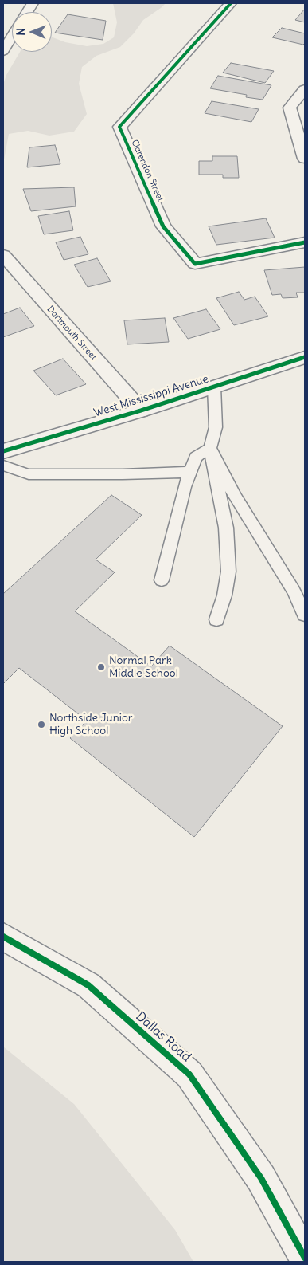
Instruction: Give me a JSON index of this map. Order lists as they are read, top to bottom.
{
  "streets": {
    "street": [
      "Clarendon Street",
      "Dartmouth Street",
      "West Mississippi Avenue",
      "Dallas Road"
    ]
  },
  "crossings": [
    ["Dartmouth Street", "West Mississippi Avenue"]
  ],
  "places": ["Normal Park Middle School", "Northside Junior High School"],
  "north": "left"
}
